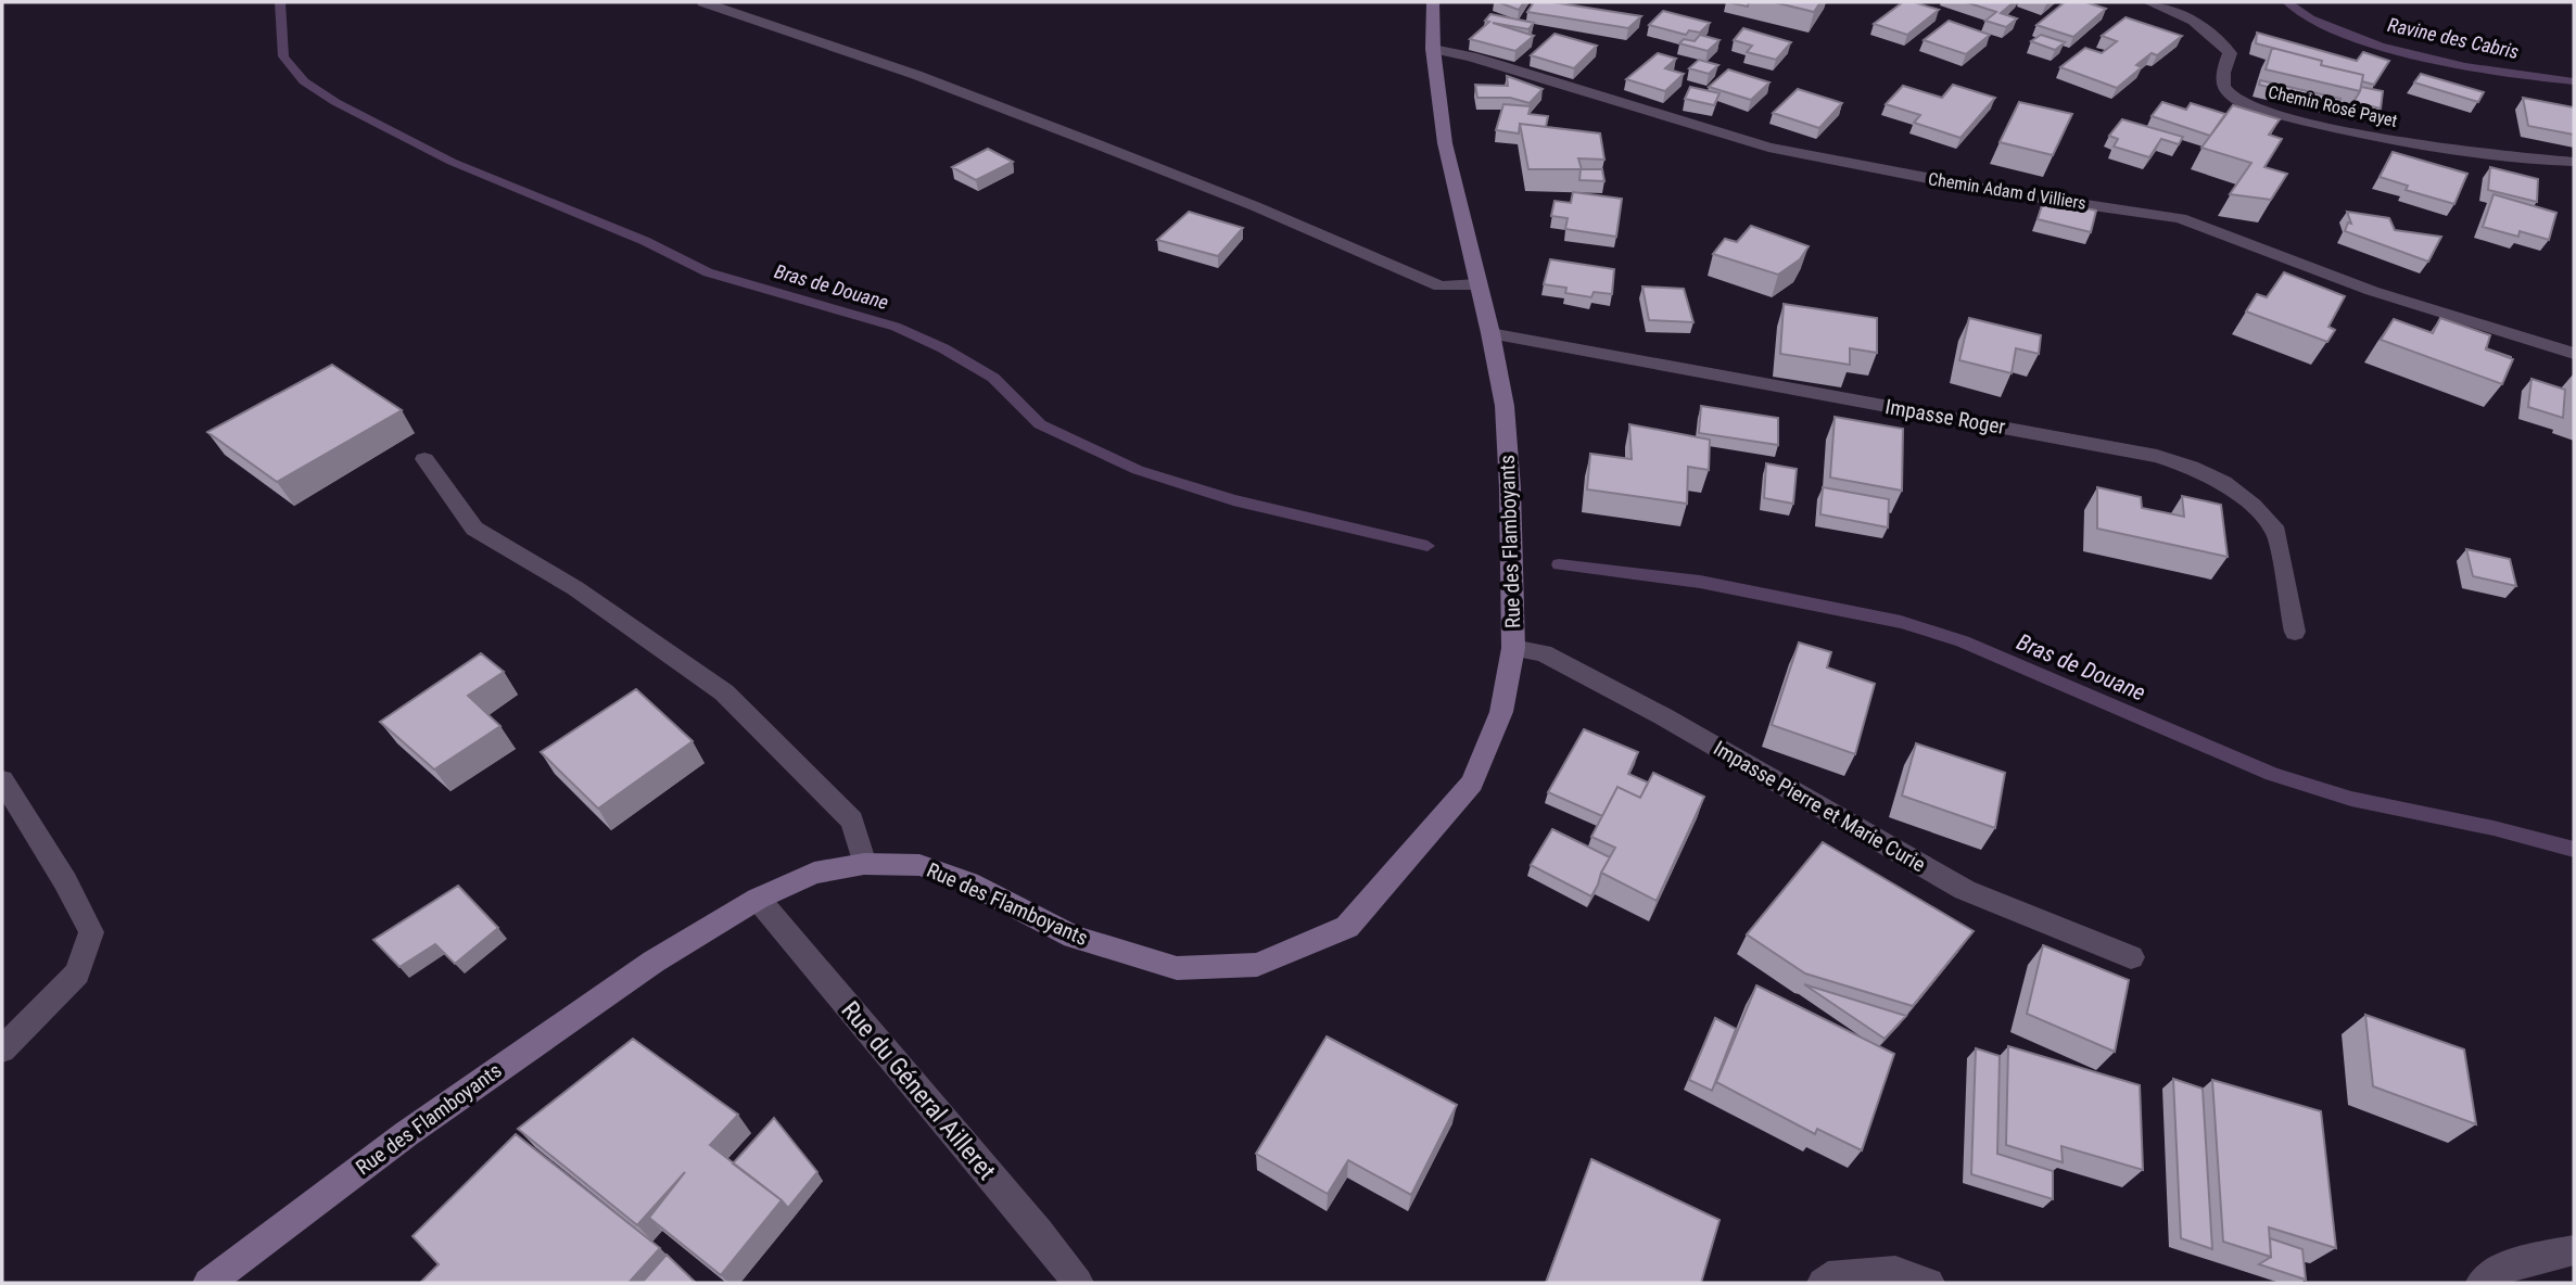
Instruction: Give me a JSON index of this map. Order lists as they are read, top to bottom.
{
  "streets": {
    "main road": ["Rue des Flamboyants"],
    "street": [
      "Chemin Rosé Payet",
      "Chemin Adam d Villiers",
      "Impasse Roger",
      "Impasse Pierre et Marie Curie",
      "Rue du Géneral Ailleret"
    ]
  },
  "crossings": [
    ["Chemin Adam d Villiers", "Rue des Flamboyants"],
    ["Impasse Roger", "Rue des Flamboyants"],
    ["Rue des Flamboyants", "Impasse Pierre et Marie Curie"],
    ["Rue des Flamboyants", "Rue du Géneral Ailleret"]
  ],
  "water": ["Ravine des Cabris", "Bras de Douane"]
}
